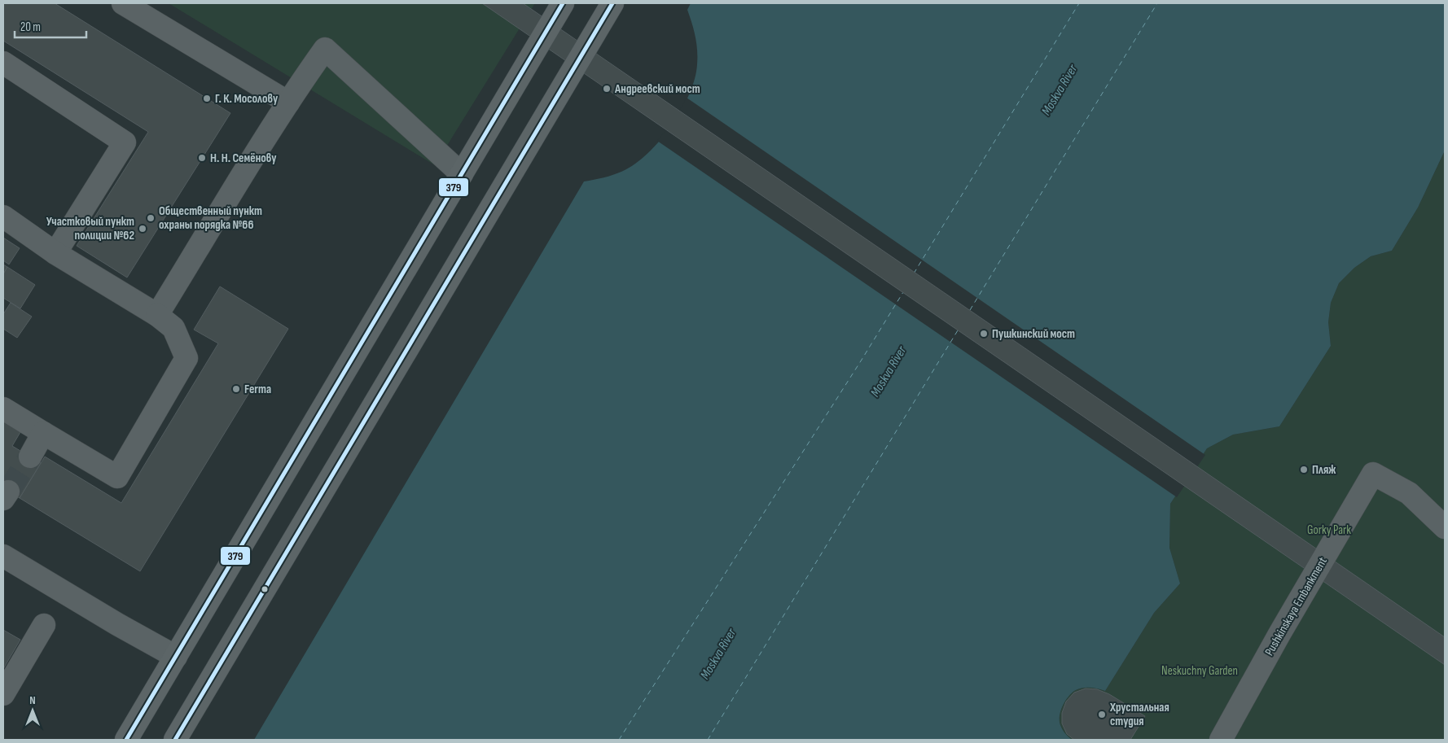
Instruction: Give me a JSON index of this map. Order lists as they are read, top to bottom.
{
  "streets": {
    "lane": ["Pushkinskaya Embankment"]
  },
  "water": ["Moskva River"],
  "parks": ["Gorky Park", "Neskuchny Garden"],
  "places": [
    "Андреевский мост",
    "Г. К. Мосолову",
    "Н. Н. Семёнову",
    "Общественный пункт охраны порядка №66",
    "Участковый пункт полиции №62",
    "Пушкинский мост",
    "Ferma",
    "Пляж",
    "Хрустальная студия"
  ],
  "lines": ["transit line 379"],
  "scale_bar": "20 m",
  "north": "top"
}
